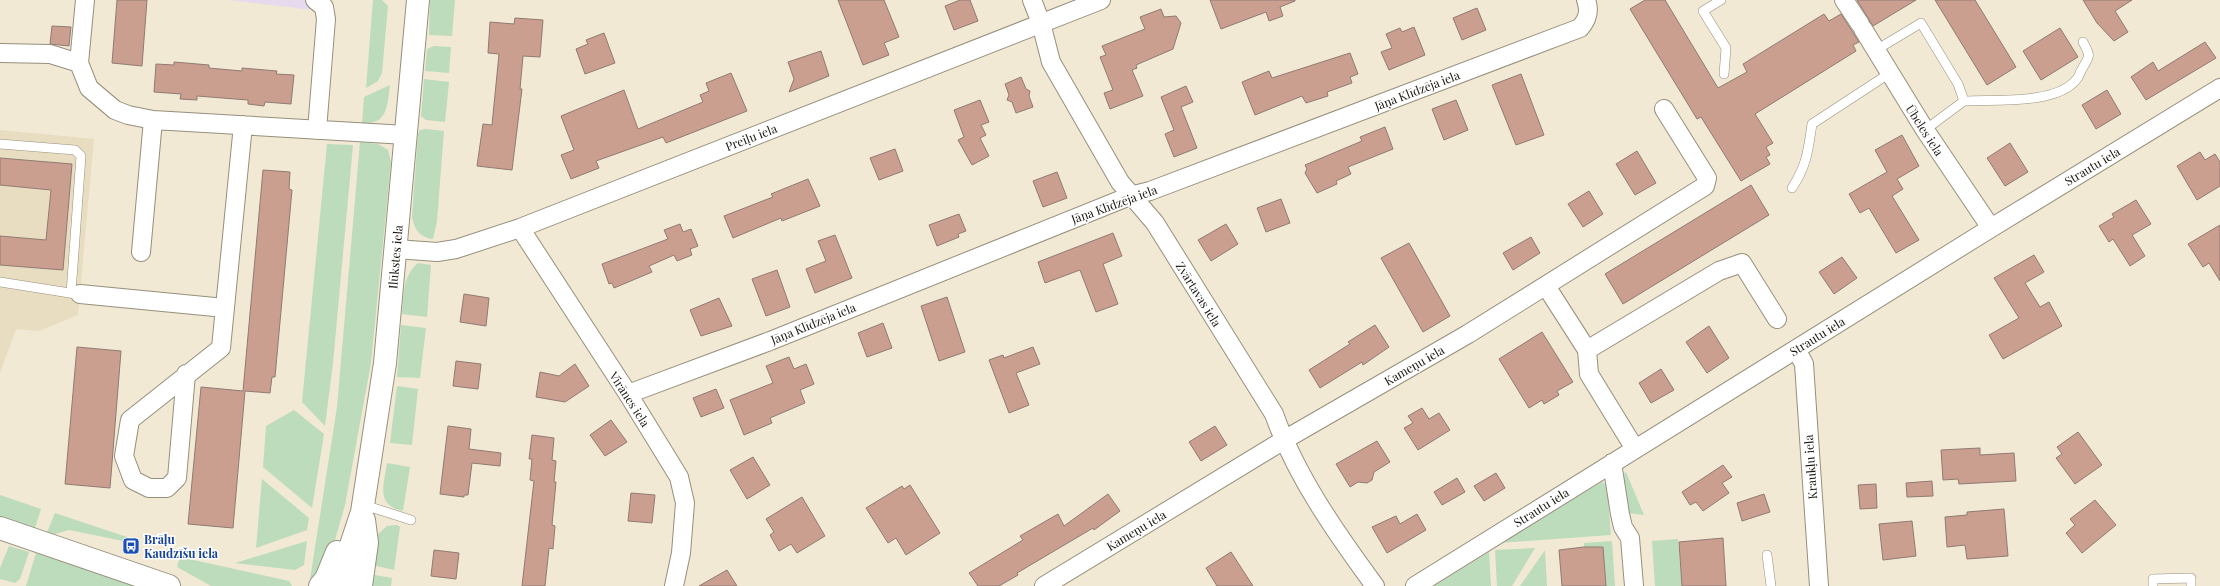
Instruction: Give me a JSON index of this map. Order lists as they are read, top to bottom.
{
  "streets": {
    "street": [
      "Jāņa Klīdzēja iela",
      "Ūbeles iela",
      "Preiļu iela",
      "Strautu iela",
      "Ilūkstes iela",
      "Zvārtavas iela",
      "Kameņu iela",
      "Virānes iela",
      "Kraukļu iela"
    ]
  },
  "crossings": [
    ["Jāņa Klīdzēja iela", "Zvārtavas iela"],
    ["Jāņa Klīdzēja iela", "Virānes iela"],
    ["Ūbeles iela", "Strautu iela"],
    ["Preiļu iela", "Ilūkstes iela"],
    ["Preiļu iela", "Zvārtavas iela"],
    ["Preiļu iela", "Virānes iela"],
    ["Strautu iela", "Kraukļu iela"],
    ["Zvārtavas iela", "Kameņu iela"]
  ],
  "places": {
    "bus stop": ["Brāļu Kaudzīšu iela"]
  }
}
